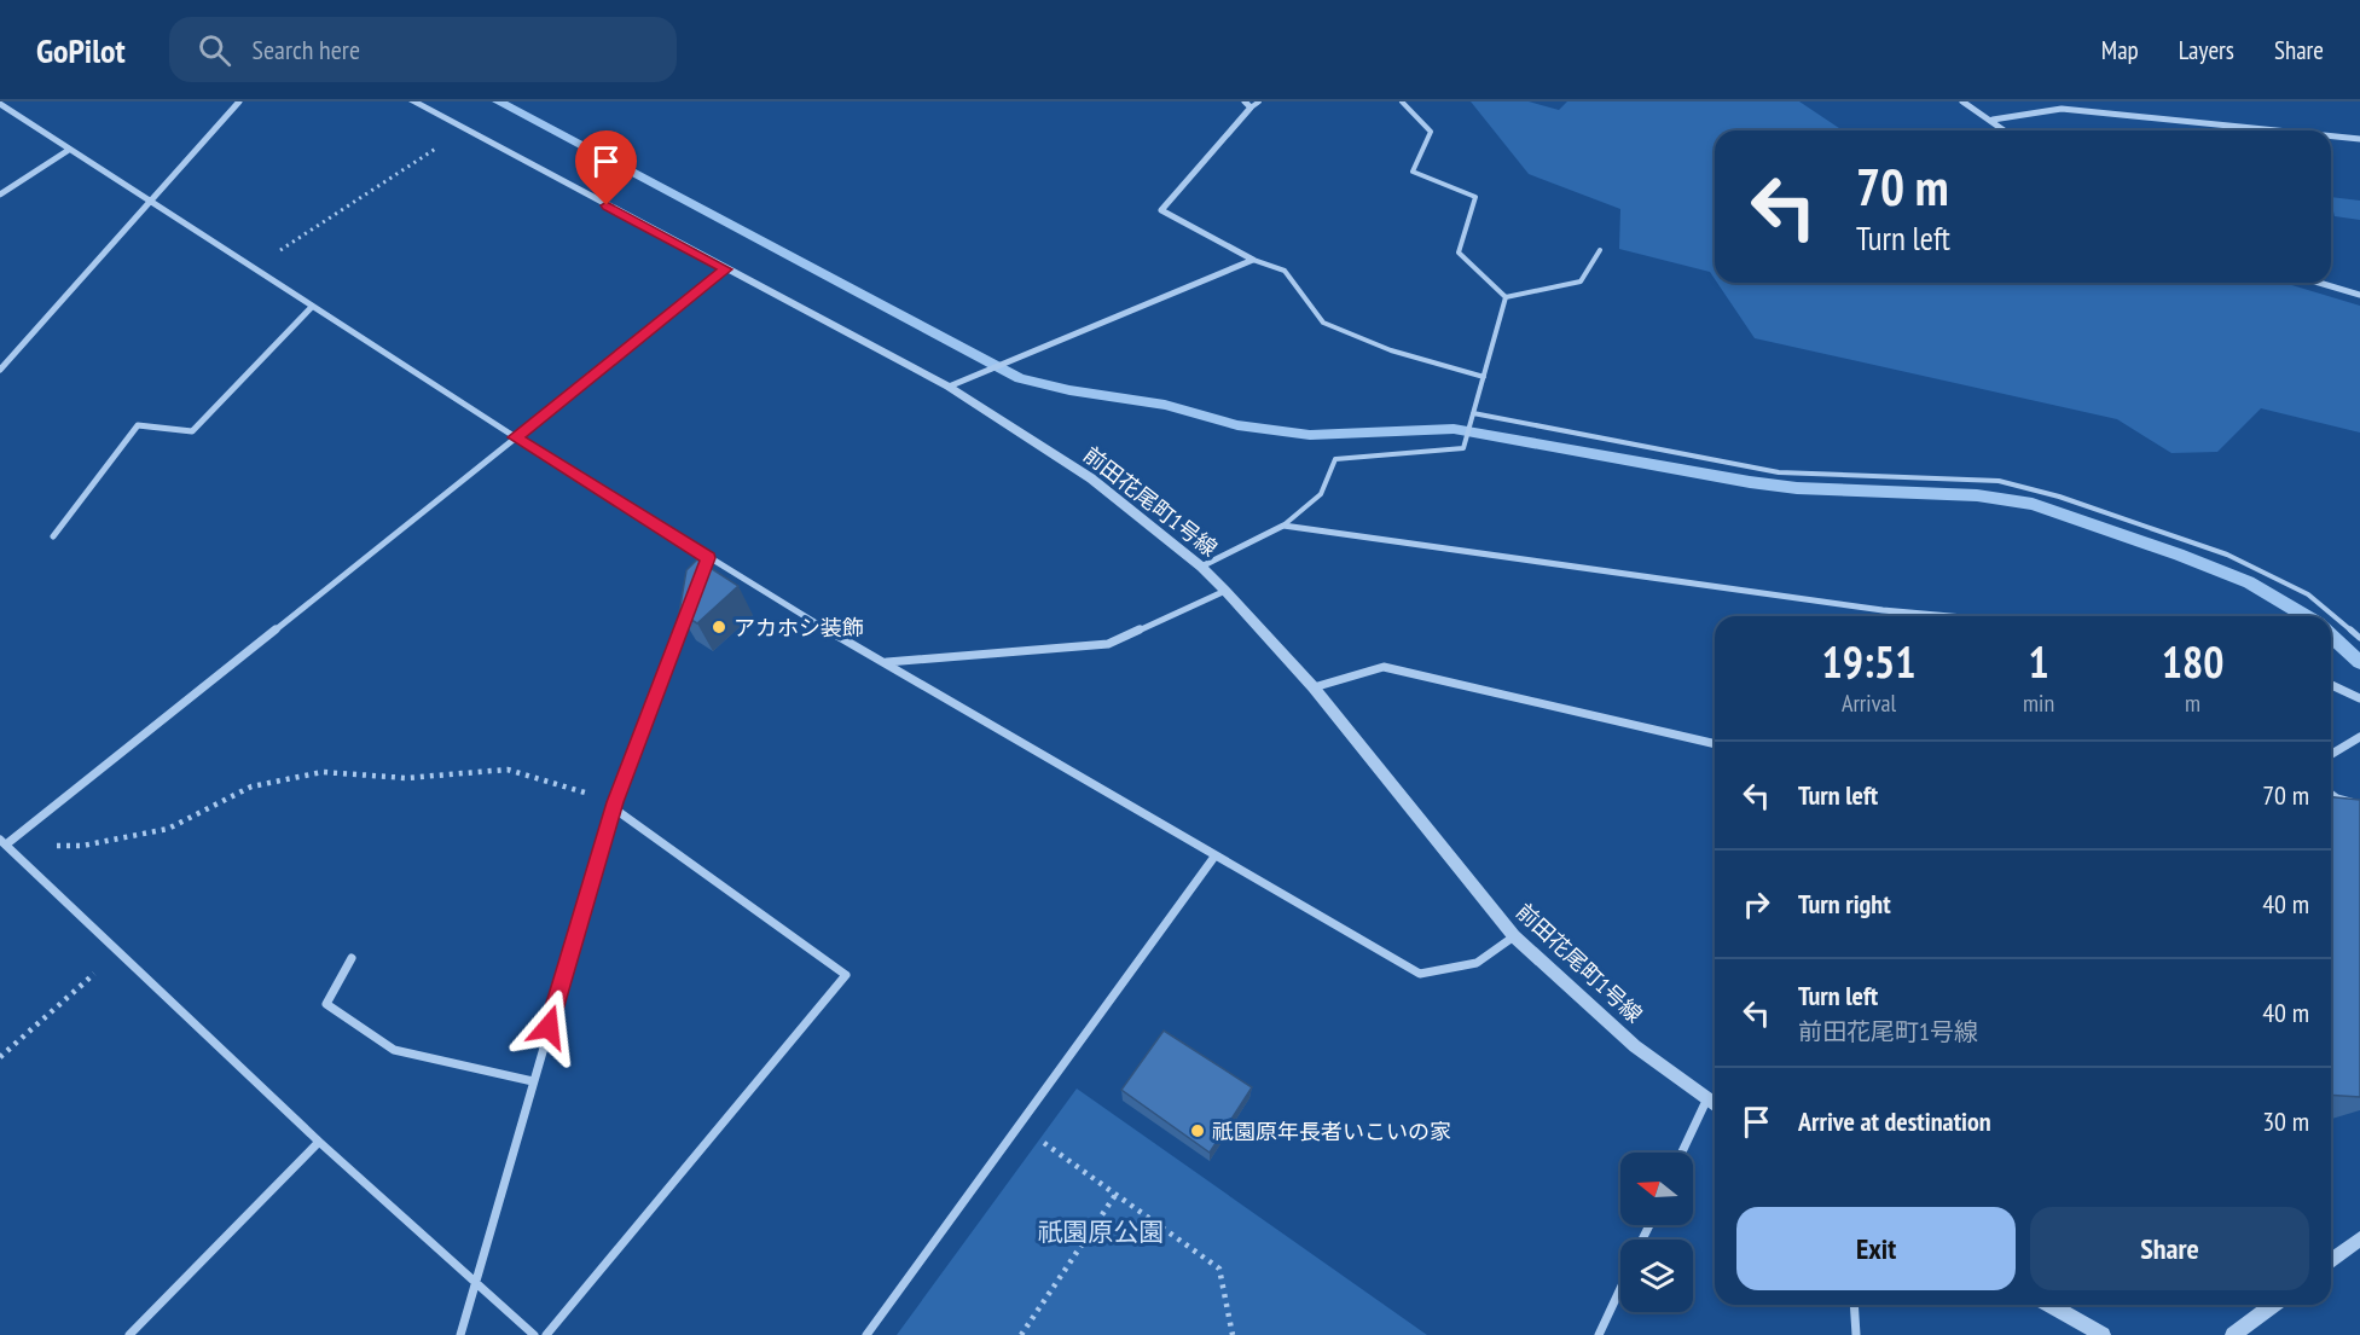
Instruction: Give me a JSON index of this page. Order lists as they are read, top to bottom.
{
  "streets": {
    "street": ["前田花尾町1号線"]
  },
  "parks": ["祇園原公園"],
  "places": ["アカホシ装飾", "祇園原年長者いこいの家"],
  "north": "left",
  "page": {
    "header": "GoPilot",
    "search": "Search here",
    "nav": ["Map", "Layers", "Share"],
    "turn": ["70 m", "Turn left"],
    "eta": [
      "19:51",
      "Arrival",
      "1",
      "min",
      "180",
      "m"
    ],
    "list": [
      {
        "name": "Turn left",
        "value": "70 m"
      },
      {
        "name": "Turn right",
        "value": "40 m"
      },
      {
        "name": "Turn left",
        "note": "前田花尾町1号線",
        "value": "40 m"
      },
      {
        "name": "Arrive at destination",
        "value": "30 m"
      }
    ],
    "buttons": ["Exit", "Share"]
  }
}
